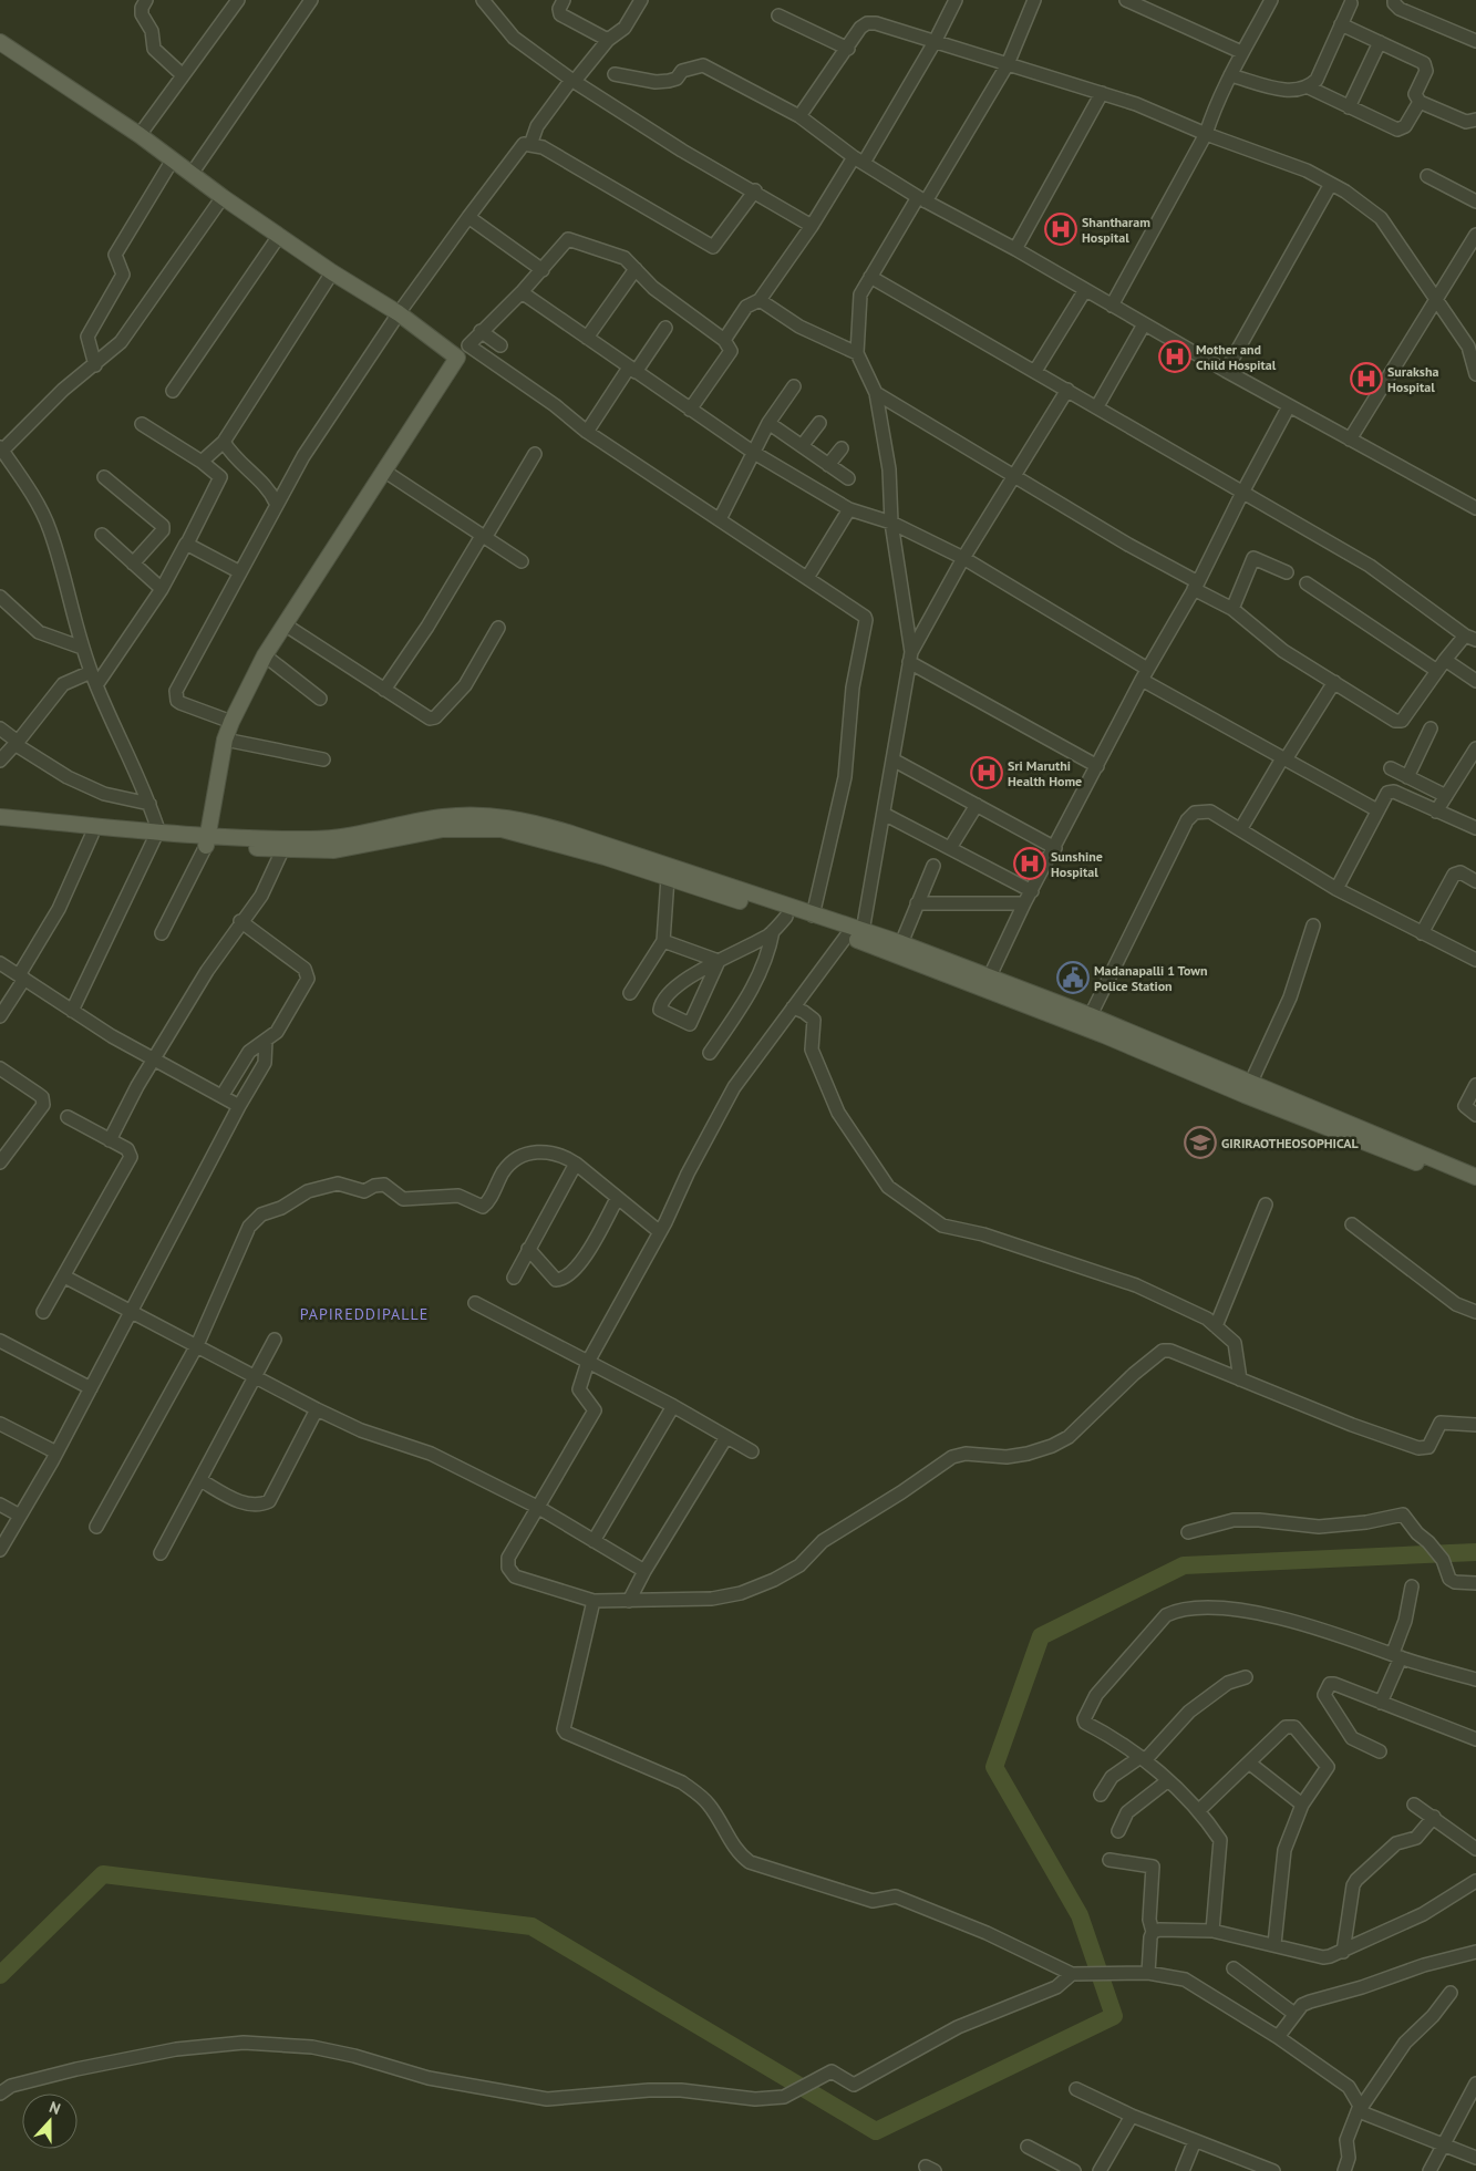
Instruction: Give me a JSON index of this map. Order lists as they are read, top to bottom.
{
  "districts": ["PAPIREDDIPALLE"],
  "places": {
    "hospital": [
      "Shantharam Hospital",
      "Mother and Child Hospital",
      "Suraksha Hospital",
      "Sri Maruthi Health Home",
      "Sunshine Hospital"
    ],
    "public building": ["Madanapalli 1 Town Police Station"],
    "school or university": ["GIRIRAOTHEOSOPHICAL"]
  },
  "north": "top"
}
